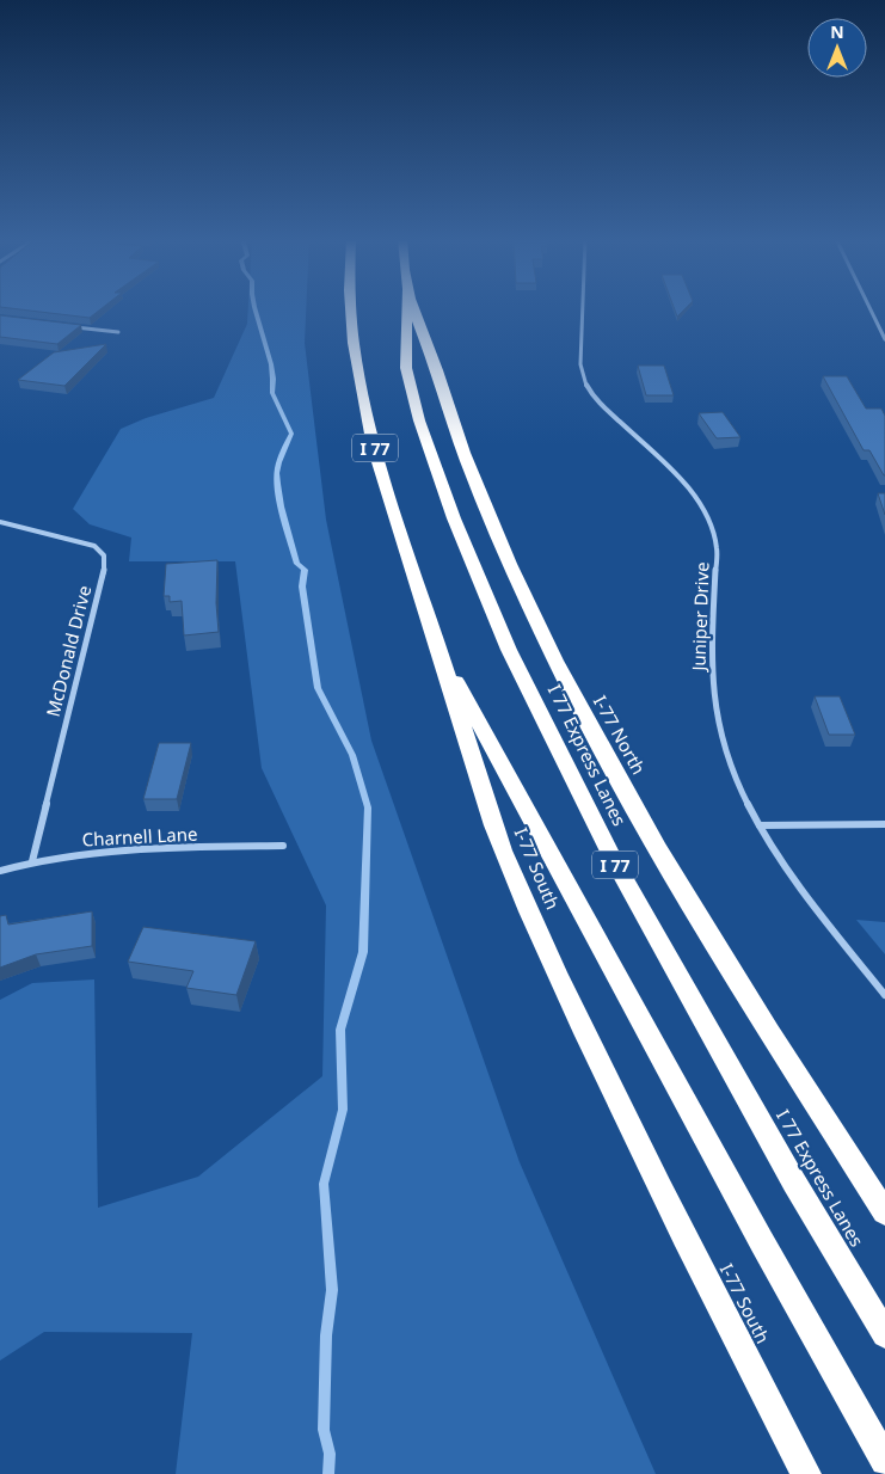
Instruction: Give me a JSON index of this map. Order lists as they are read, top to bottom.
{
  "streets": {
    "highway": [
      "I 77",
      "I-77 North",
      "I 77 Express Lanes",
      "I-77 South"
    ],
    "street": ["Juniper Drive", "McDonald Drive", "Charnell Lane"]
  },
  "crossings": [
    ["I 77", "I-77 South"],
    ["McDonald Drive", "Charnell Lane"]
  ],
  "north": "top"
}
